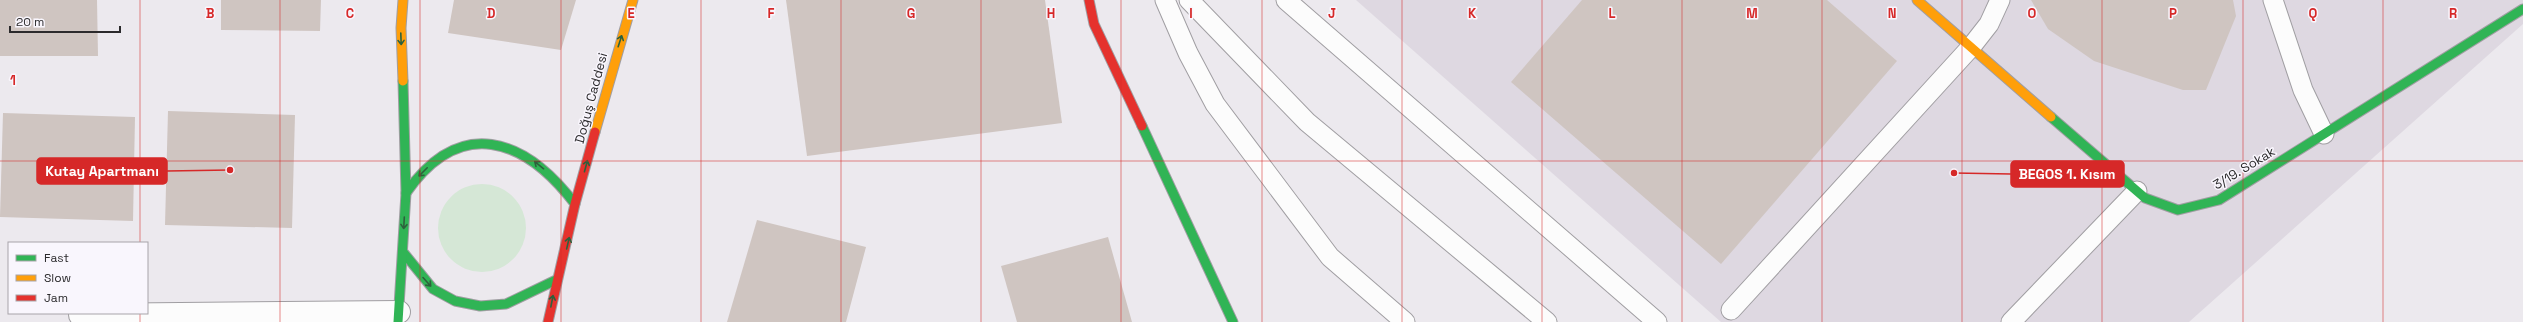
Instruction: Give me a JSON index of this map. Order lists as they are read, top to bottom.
{
  "streets": {
    "street": ["Doğuş Caddesi", "3/19. Sokak"]
  },
  "one_way": ["Doğuş Caddesi"],
  "places": ["Kutay Apartmanı", "BEGOS 1. Kısım"],
  "legend": ["Fast", "Slow", "Jam"],
  "scale_bar": "20 m",
  "grid": {
    "columns": [
      "B",
      "C",
      "D",
      "E",
      "F",
      "G",
      "H",
      "I",
      "J",
      "K",
      "L",
      "M",
      "N",
      "O",
      "P",
      "Q",
      "R"
    ],
    "rows": ["1"]
  }
}
